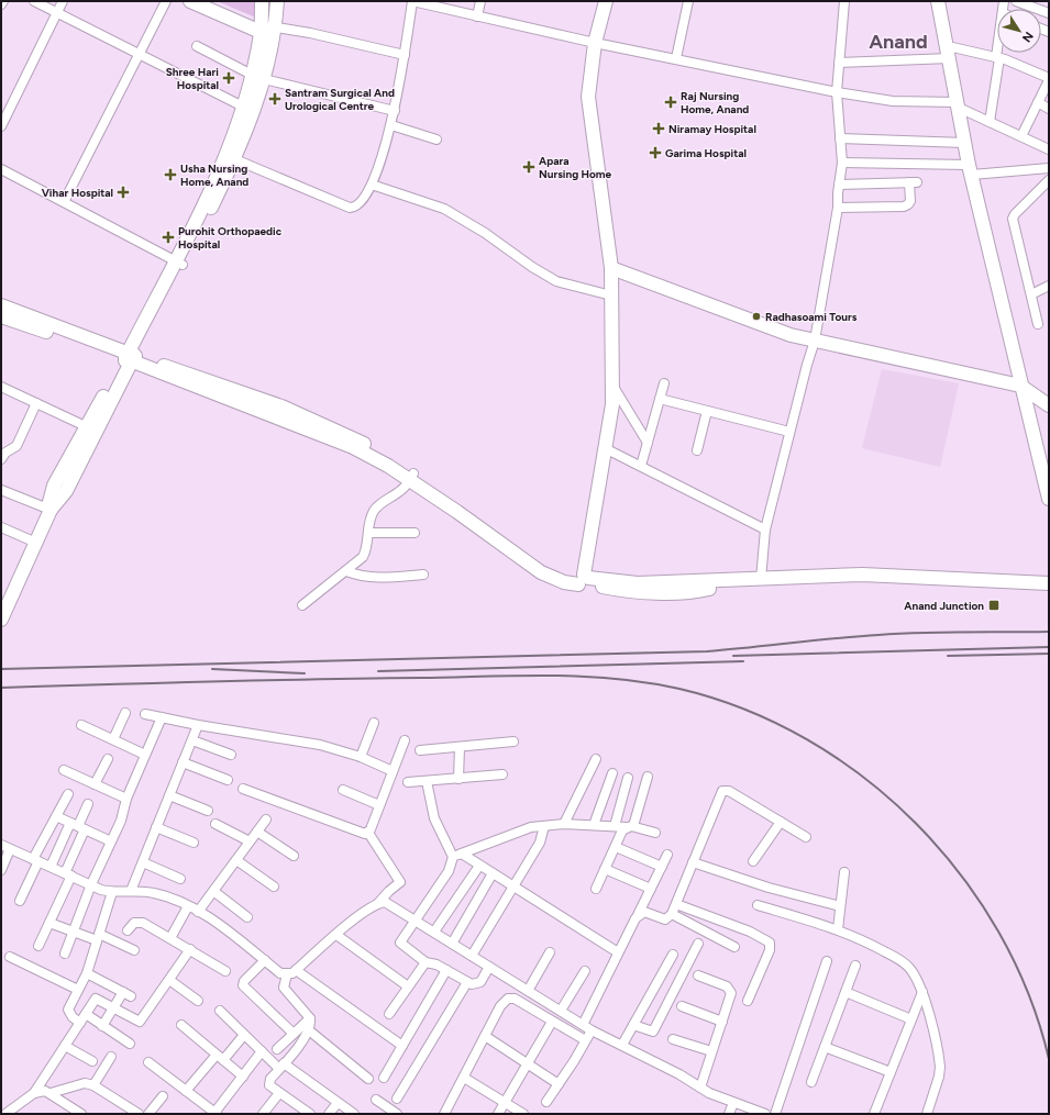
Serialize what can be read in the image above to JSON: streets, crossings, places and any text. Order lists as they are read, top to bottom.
{
  "districts": ["Anand"],
  "places": {
    "health": [
      "Shree Hari Hospital",
      "Santram Surgical And Urological Centre",
      "Raj Nursing Home, Anand",
      "Niramay Hospital",
      "Garima Hospital",
      "Apara Nursing Home",
      "Usha Nursing Home, Anand",
      "Vihar Hospital",
      "Purohit Orthopaedic Hospital"
    ],
    "other": ["Radhasoami Tours"],
    "transit": ["Anand Junction"]
  },
  "north": "bottom right"
}
